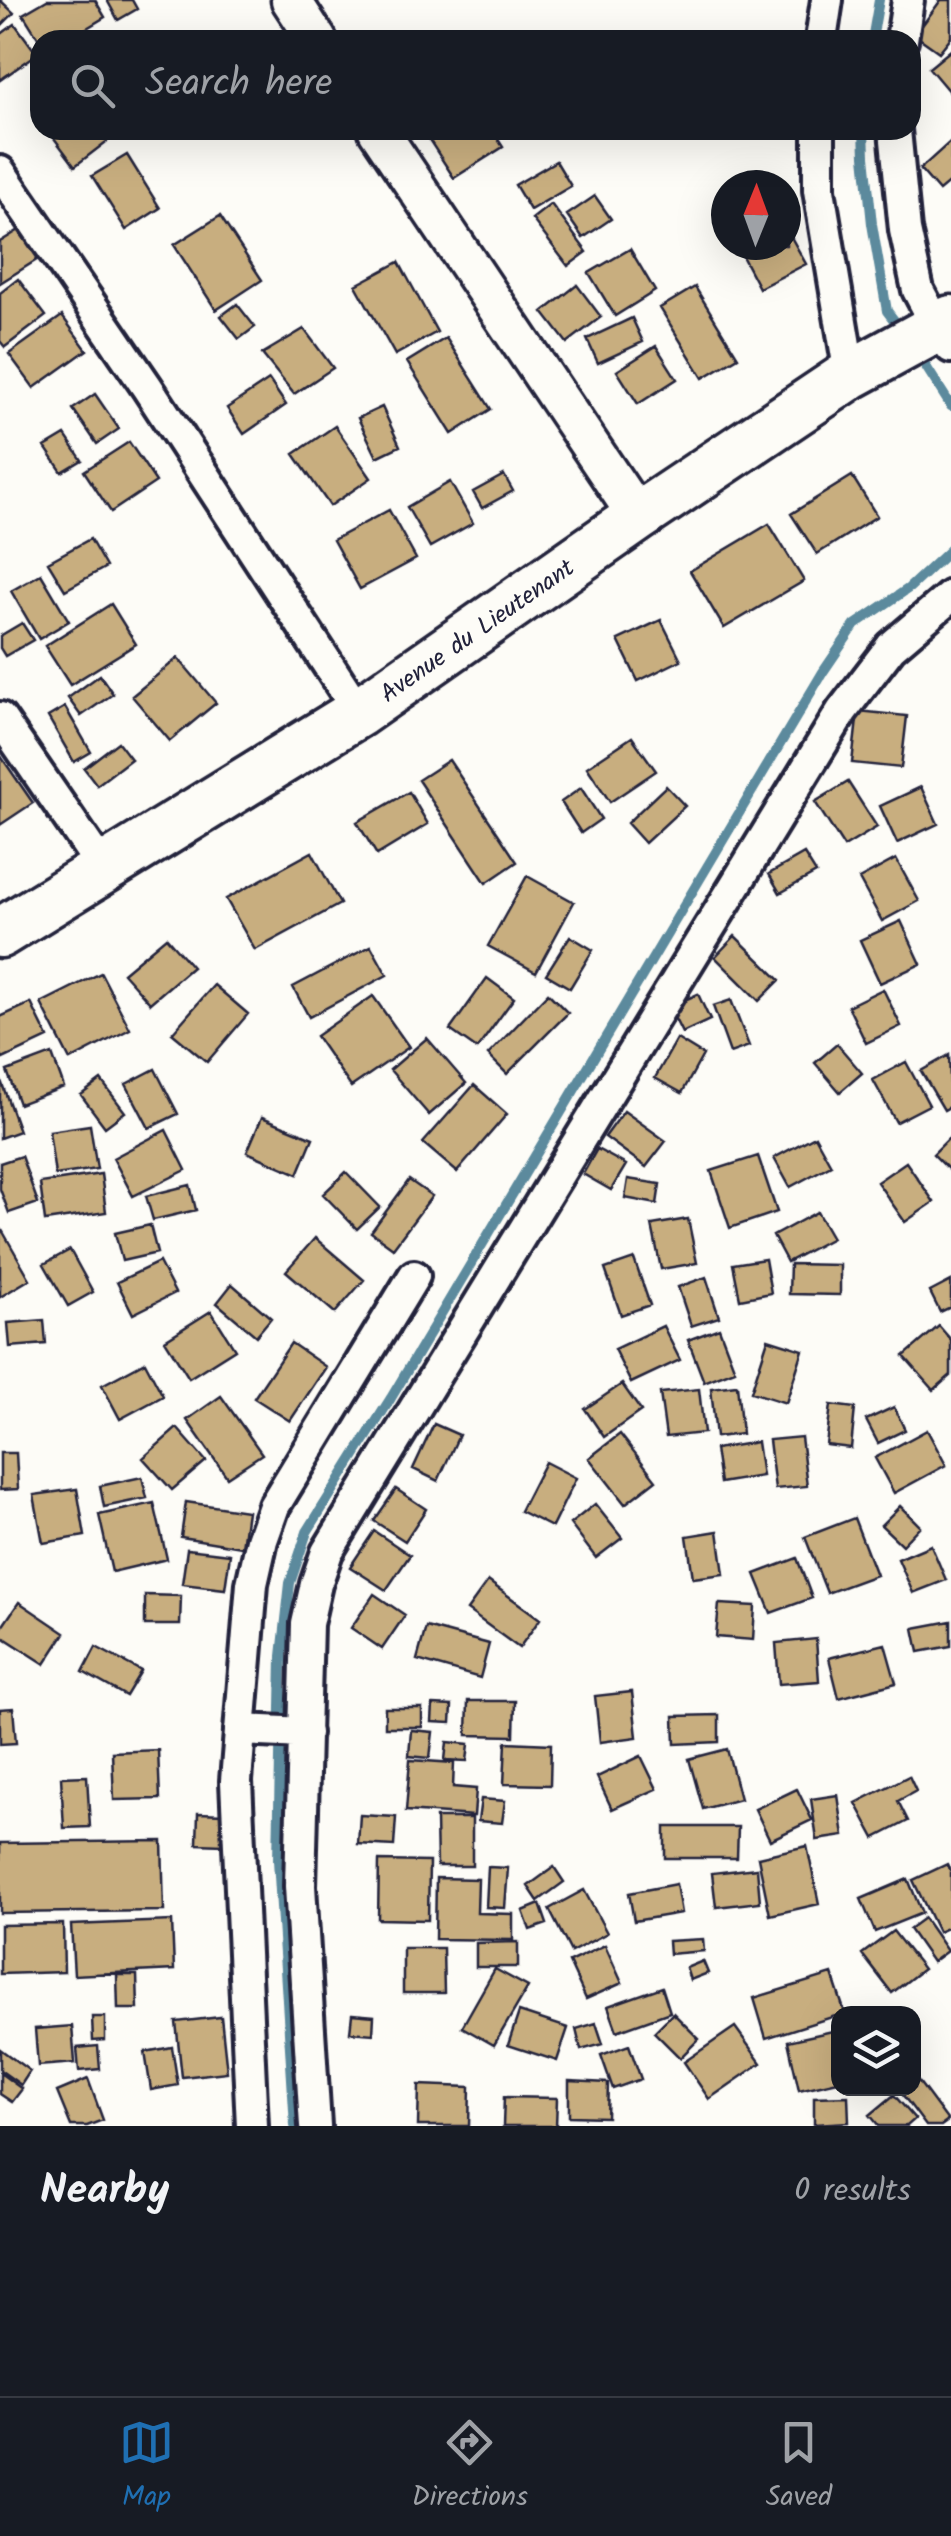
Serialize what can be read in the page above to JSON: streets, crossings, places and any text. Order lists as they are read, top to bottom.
{
  "streets": {
    "main road": ["Avenue du Lieutenant"]
  },
  "north": "top",
  "page": {
    "search": "Search here",
    "heading": ["Nearby", "0 results"],
    "nav": ["Map", "Directions", "Saved"]
  }
}
